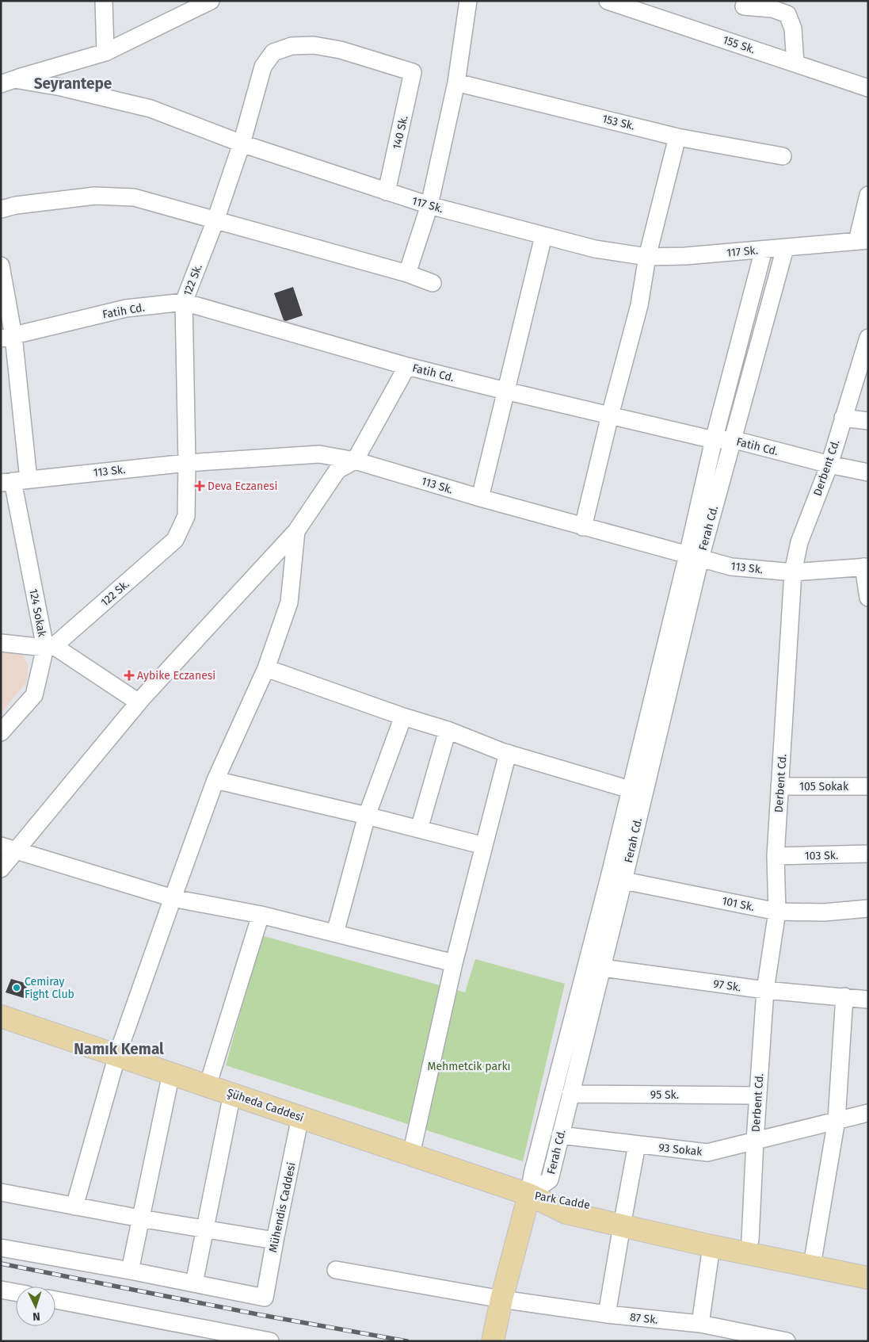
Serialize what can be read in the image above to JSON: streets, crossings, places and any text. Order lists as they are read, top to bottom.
{
  "streets": {
    "main road": ["Şüheda Caddesi", "Park Cadde"],
    "street": [
      "155 Sk.",
      "153 Sk.",
      "140 Sk.",
      "117 Sk.",
      "122 Sk.",
      "Fatih Cd.",
      "Derbent Cd.",
      "113 Sk.",
      "Ferah Cd.",
      "124 Sokak",
      "105 Sokak",
      "103 Sk.",
      "101 Sk.",
      "97 Sk.",
      "95 Sk.",
      "93 Sokak",
      "Mühendis Caddesi",
      "87 Sk."
    ]
  },
  "crossings": [
    ["140 Sk.", "117 Sk."],
    ["140 Sk.", "122 Sk."],
    ["117 Sk.", "122 Sk."],
    ["117 Sk.", "Ferah Cd."],
    ["122 Sk.", "Fatih Cd."],
    ["122 Sk.", "113 Sk."],
    ["122 Sk.", "124 Sokak"],
    ["Fatih Cd.", "Derbent Cd."],
    ["Fatih Cd.", "Ferah Cd."],
    ["Fatih Cd.", "124 Sokak"],
    ["Derbent Cd.", "113 Sk."],
    ["Derbent Cd.", "105 Sokak"],
    ["Derbent Cd.", "103 Sk."],
    ["Derbent Cd.", "101 Sk."],
    ["Derbent Cd.", "97 Sk."],
    ["Derbent Cd.", "95 Sk."],
    ["Derbent Cd.", "93 Sokak"],
    ["Derbent Cd.", "Park Cadde"],
    ["113 Sk.", "Ferah Cd."],
    ["113 Sk.", "124 Sokak"],
    ["Ferah Cd.", "101 Sk."],
    ["Ferah Cd.", "97 Sk."],
    ["Ferah Cd.", "95 Sk."],
    ["Ferah Cd.", "Şüheda Caddesi"],
    ["Ferah Cd.", "93 Sokak"],
    ["Ferah Cd.", "Park Cadde"],
    ["Şüheda Caddesi", "Park Cadde"],
    ["Şüheda Caddesi", "Mühendis Caddesi"]
  ],
  "districts": ["Seyrantepe", "Namık Kemal"],
  "parks": ["Mehmetcik parkı"],
  "places": {
    "health": ["Deva Eczanesi", "Aybike Eczanesi"],
    "other": ["Cemiray Fight Club"]
  },
  "north": "bottom"
}
